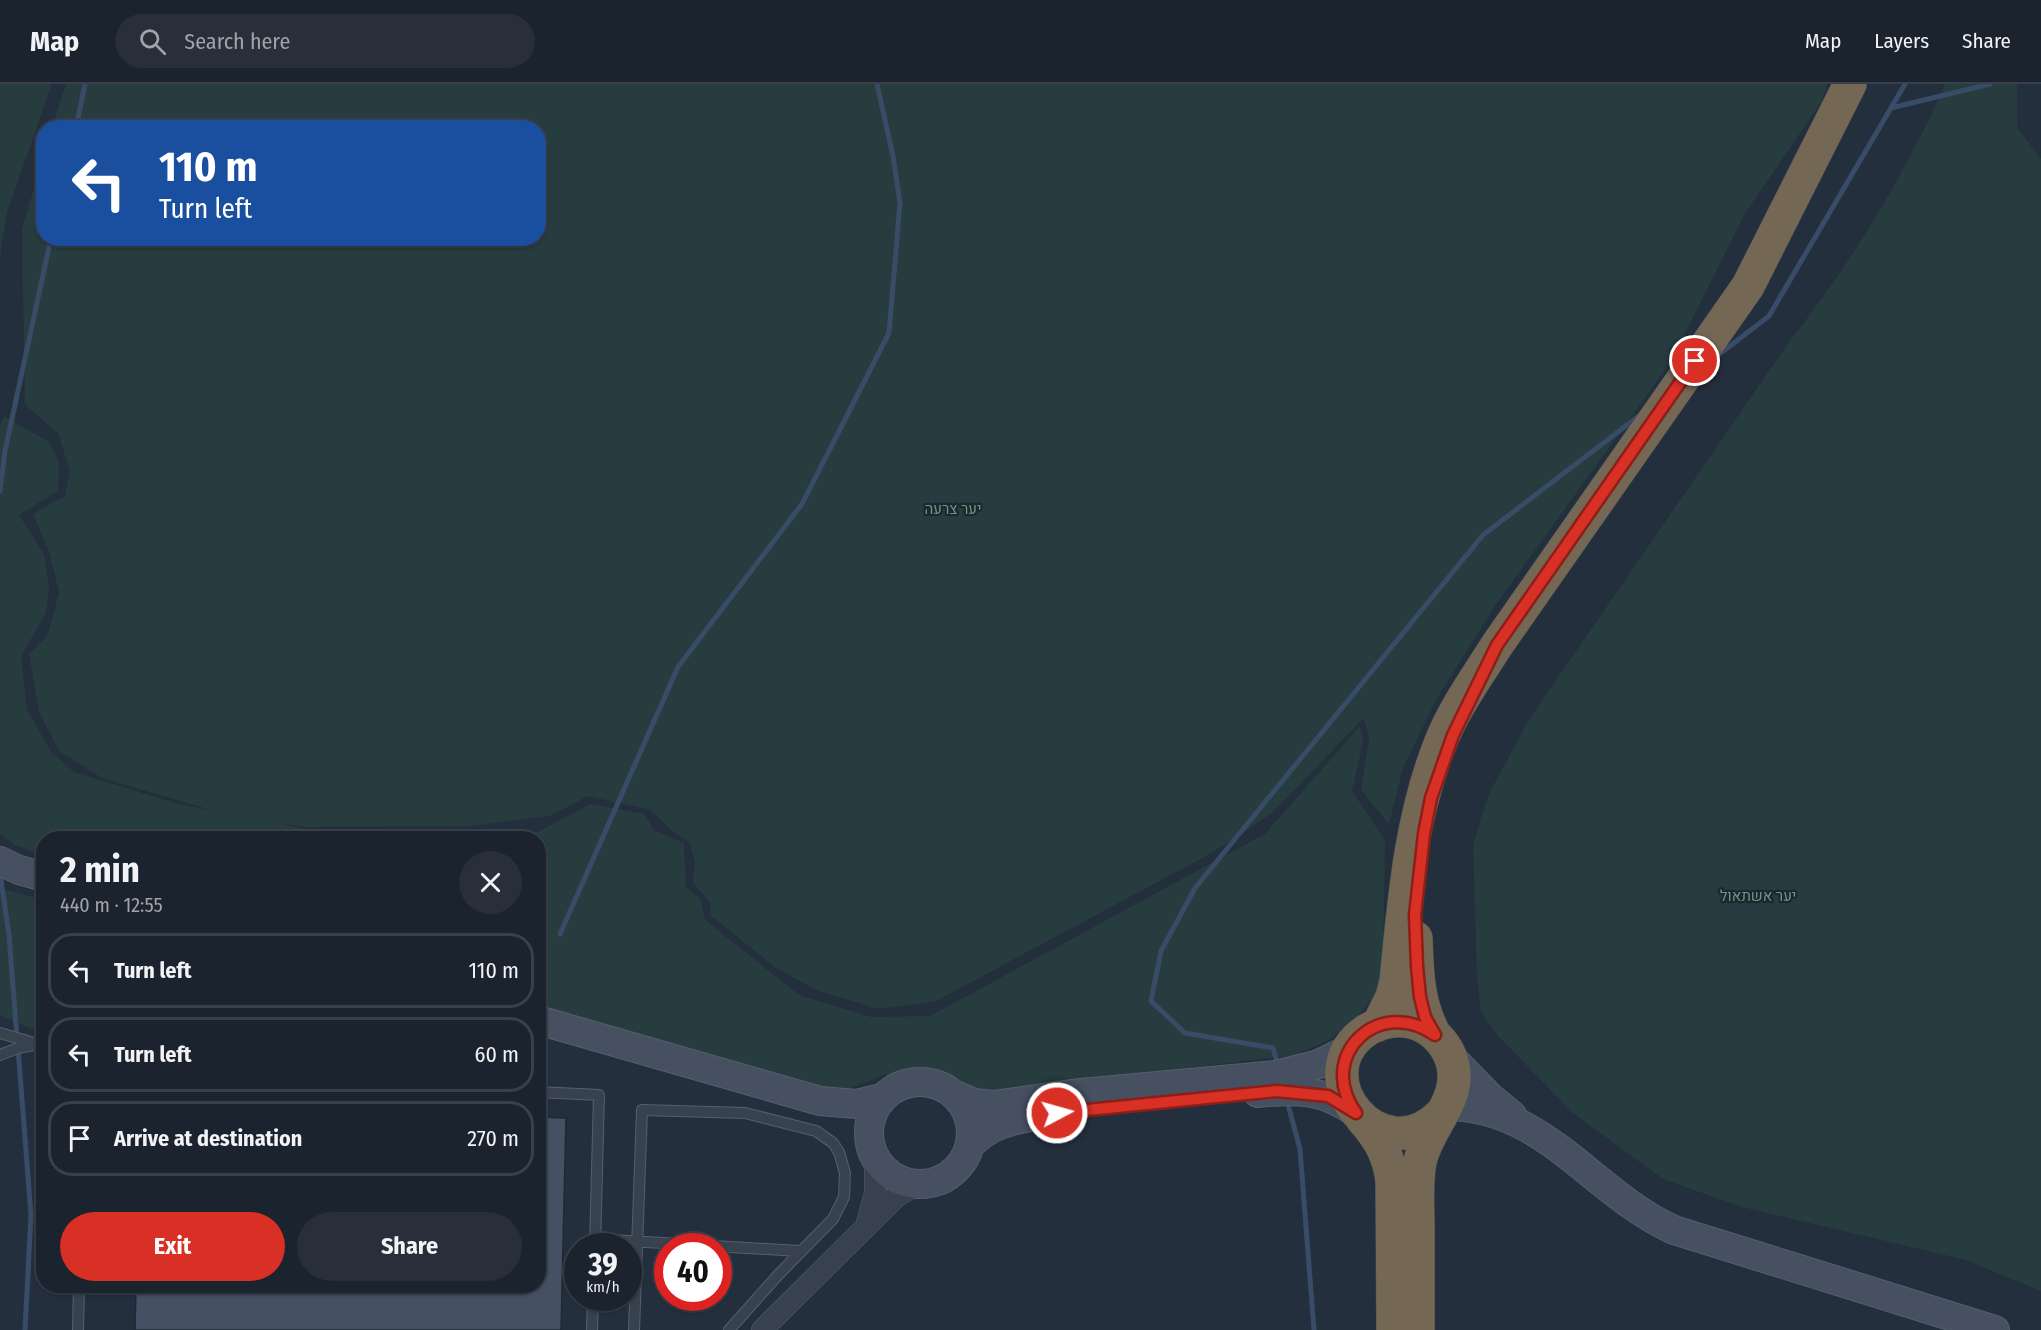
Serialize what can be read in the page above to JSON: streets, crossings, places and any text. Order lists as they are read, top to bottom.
{
  "parks": ["יער צרעה", "יער אשתאול"],
  "page": {
    "header": "Map",
    "search": "Search here",
    "nav": ["Map", "Layers", "Share"],
    "turn": ["110 m", "Turn left"],
    "heading": ["2 min", "440 m · 12:55"],
    "list": [
      {
        "name": "Turn left",
        "value": "110 m"
      },
      {
        "name": "Turn left",
        "value": "60 m"
      },
      {
        "name": "Arrive at destination",
        "value": "270 m"
      }
    ],
    "buttons": ["Exit", "Share"],
    "speed": "39 km/h",
    "limit": "40"
  }
}
